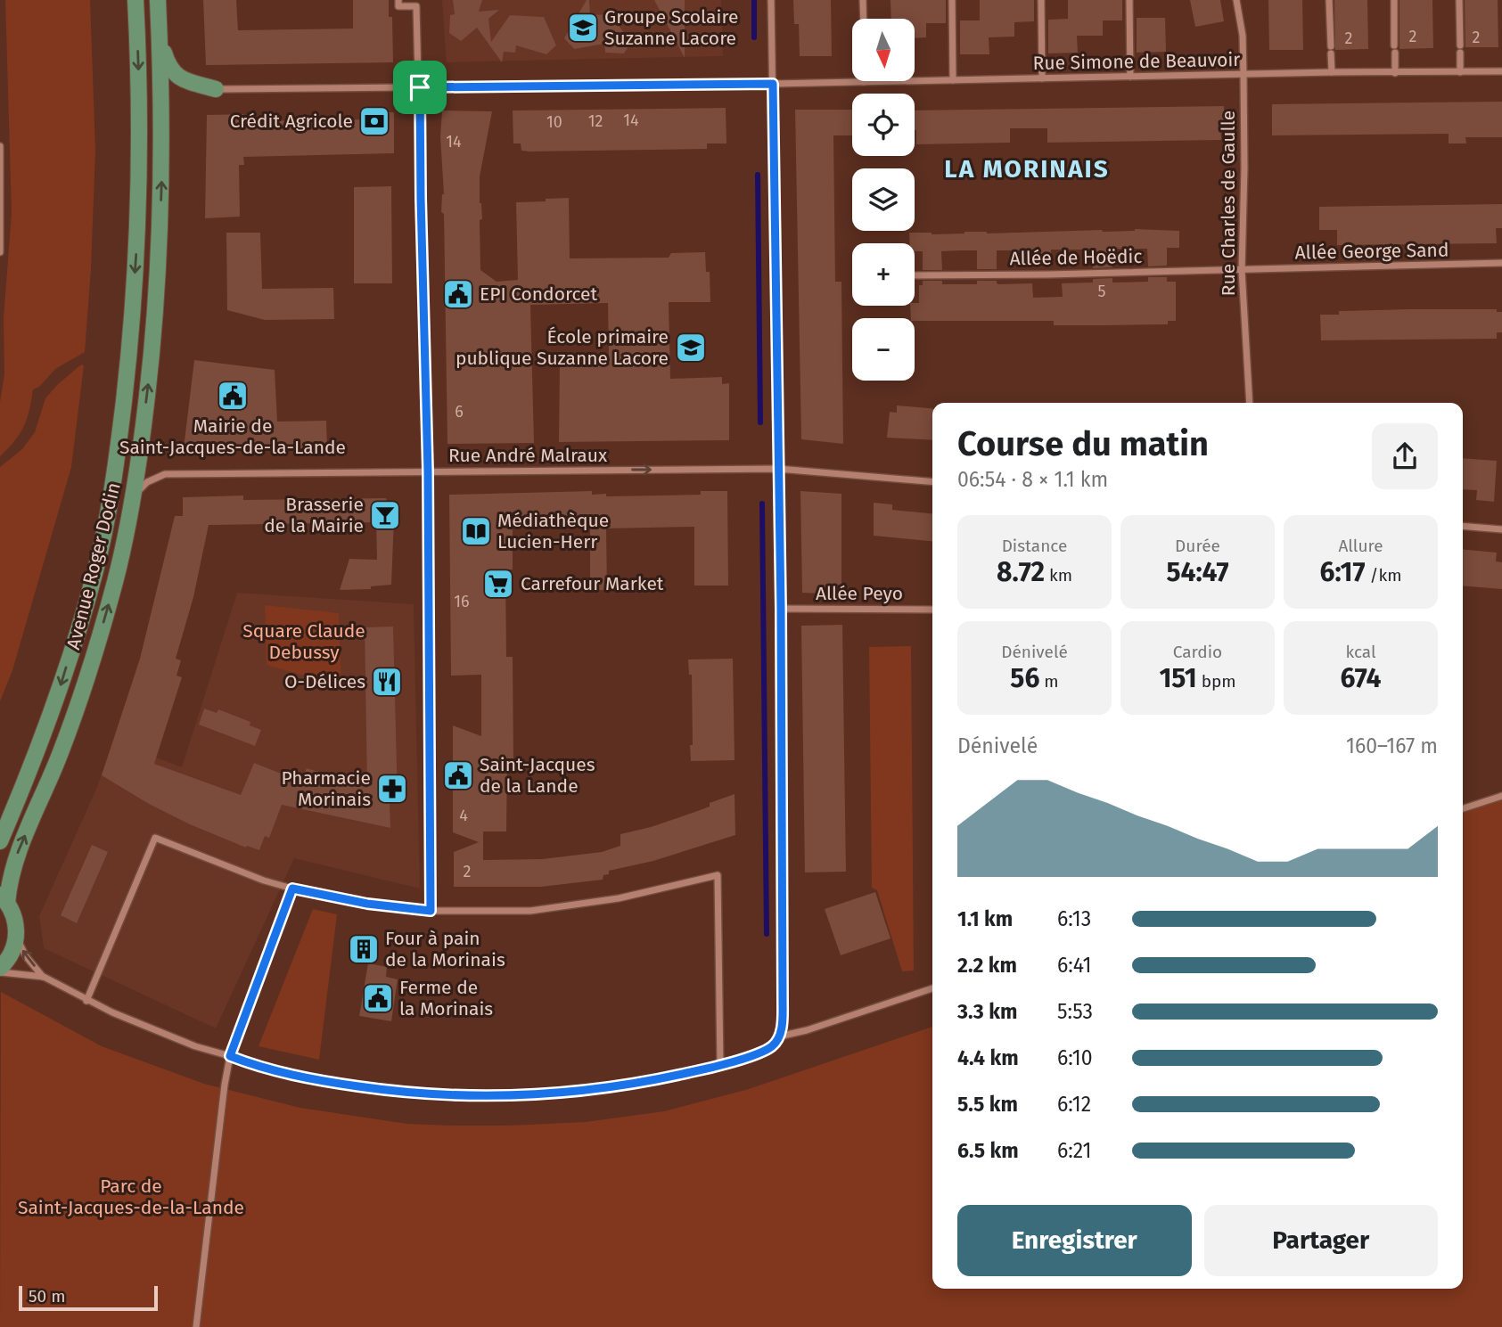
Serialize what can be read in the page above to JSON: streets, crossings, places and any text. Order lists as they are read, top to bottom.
{
  "streets": {
    "main road": ["Avenue Roger Dodin"],
    "street": [
      "Rue Simone de Beauvoir",
      "Rue Charles de Gaulle",
      "Allée George Sand",
      "Allée de Hoëdic",
      "Rue André Malraux",
      "Allée Peyo"
    ]
  },
  "crossings": [
    ["Rue Simone de Beauvoir", "Rue Charles de Gaulle"],
    ["Rue Charles de Gaulle", "Allée George Sand"],
    ["Rue Charles de Gaulle", "Allée de Hoëdic"],
    ["Allée George Sand", "Allée de Hoëdic"],
    ["Rue André Malraux", "Avenue Roger Dodin"]
  ],
  "one_way": ["Rue André Malraux"],
  "districts": ["LA MORINAIS"],
  "parks": ["Square Claude Debussy", "Parc de Saint-Jacques-de-la-Lande"],
  "places": {
    "school or university": ["Groupe Scolaire Suzanne Lacore", "École primaire publique Suzanne Lacore"],
    "bank": ["Crédit Agricole"],
    "public building": [
      "EPI Condorcet",
      "Mairie de Saint-Jacques-de-la-Lande",
      "Saint-Jacques de la Lande",
      "Ferme de la Morinais"
    ],
    "bar": ["Brasserie de la Mairie"],
    "library": ["Médiathèque Lucien-Herr"],
    "supermarket": ["Carrefour Market"],
    "restaurant": ["O-Délices"],
    "pharmacy": ["Pharmacie Morinais"],
    "building": ["Four à pain de la Morinais"]
  },
  "house_numbers": [
    "2",
    "2",
    "2",
    "14",
    "12",
    "10",
    "14",
    "5",
    "6",
    "16",
    "4",
    "2"
  ],
  "scale_bar": "50 m",
  "north": "bottom",
  "page": {
    "map_buttons": ["+", "−"],
    "heading": ["Course du matin", "06:54 · 8 × 1.1 km"],
    "stats": [
      ["Distance", "8.72 km"],
      ["Durée", "54:47"],
      ["Allure", "6:17 /km"],
      ["Dénivelé", "56 m"],
      ["Cardio", "151 bpm"],
      ["kcal", "674"]
    ],
    "chart": ["Dénivelé", "160–167 m"],
    "list": [
      {
        "name": "1.1 km",
        "note": "6:13"
      },
      {
        "name": "2.2 km",
        "note": "6:41"
      },
      {
        "name": "3.3 km",
        "note": "5:53"
      },
      {
        "name": "4.4 km",
        "note": "6:10"
      },
      {
        "name": "5.5 km",
        "note": "6:12"
      },
      {
        "name": "6.5 km",
        "note": "6:21"
      }
    ],
    "buttons": ["Enregistrer", "Partager"],
    "scale": "50 m"
  }
}
